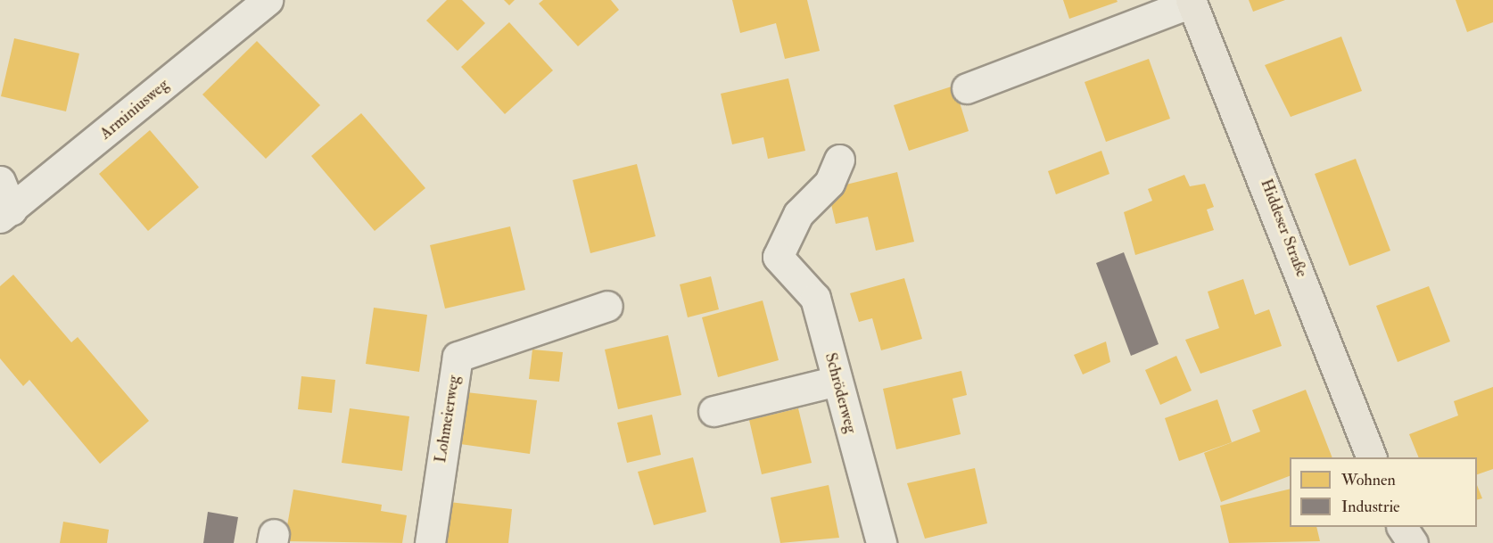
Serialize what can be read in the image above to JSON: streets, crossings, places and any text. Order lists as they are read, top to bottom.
{
  "streets": {
    "main road": ["Hiddeser Straße"],
    "street": ["Arminiusweg", "Schröderweg", "Lohmeierweg"]
  },
  "legend": ["Wohnen", "Industrie"]
}
